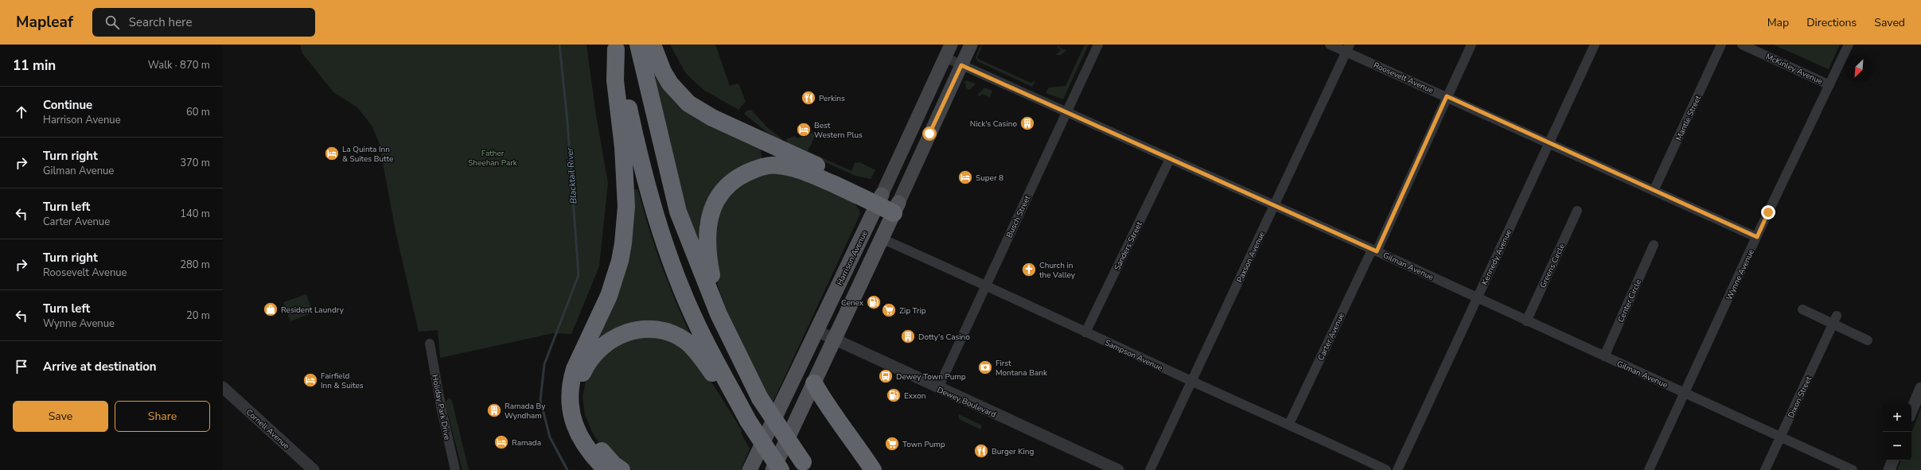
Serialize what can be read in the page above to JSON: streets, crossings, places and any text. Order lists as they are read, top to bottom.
{
  "streets": {
    "main road": ["Harrison Avenue"],
    "street": [
      "McKinley Avenue",
      "Roosevelt Avenue",
      "Mantle Street",
      "Busch Street",
      "Sanders Street",
      "Paxson Avenue",
      "Kennedy Avenue",
      "Gilman Avenue",
      "Greens Circle",
      "Wynne Avenue",
      "Center Circle",
      "Carter Avenue",
      "Sampson Avenue",
      "Dixon Street",
      "Dewey Boulevard",
      "Holiday Park Drive",
      "Cornell Avenue"
    ]
  },
  "crossings": [
    ["McKinley Avenue", "Wynne Avenue"],
    ["Roosevelt Avenue", "Mantle Street"],
    ["Roosevelt Avenue", "Paxson Avenue"],
    ["Roosevelt Avenue", "Kennedy Avenue"],
    ["Roosevelt Avenue", "Wynne Avenue"],
    ["Roosevelt Avenue", "Carter Avenue"],
    ["Busch Street", "Gilman Avenue"],
    ["Busch Street", "Sampson Avenue"],
    ["Busch Street", "Dewey Boulevard"],
    ["Sanders Street", "Gilman Avenue"],
    ["Sanders Street", "Sampson Avenue"],
    ["Paxson Avenue", "Gilman Avenue"],
    ["Paxson Avenue", "Sampson Avenue"],
    ["Kennedy Avenue", "Gilman Avenue"],
    ["Harrison Avenue", "Gilman Avenue"],
    ["Harrison Avenue", "Dewey Boulevard"],
    ["Gilman Avenue", "Greens Circle"],
    ["Gilman Avenue", "Wynne Avenue"],
    ["Gilman Avenue", "Center Circle"],
    ["Gilman Avenue", "Carter Avenue"],
    ["Gilman Avenue", "Dixon Street"],
    ["Carter Avenue", "Sampson Avenue"]
  ],
  "water": ["Blacktail River"],
  "parks": ["Father Sheehan Park"],
  "places": {
    "restaurant": ["Perkins", "Burger King"],
    "building": ["Nick's Casino", "Dotty's Casino", "Ramada By Wyndham"],
    "hotel": [
      "Best Western Plus",
      "La Quinta Inn & Suites Butte",
      "Super 8",
      "Fairfield Inn & Suites",
      "Ramada"
    ],
    "church": ["Church in the Valley"],
    "fuel station": ["Cenex", "Exxon"],
    "shop": ["Resident Laundry"],
    "supermarket": ["Zip Trip", "Town Pump"],
    "bank": ["First Montana Bank"],
    "bus stop": ["Dewey Town Pump"]
  },
  "north": "bottom left",
  "page": {
    "header": "Mapleaf",
    "search": "Search here",
    "nav": ["Map", "Directions", "Saved"],
    "heading": ["11 min", "Walk · 870 m"],
    "list": [
      ["Continue", "Harrison Avenue", "60 m"],
      ["Turn right", "Gilman Avenue", "370 m"],
      ["Turn left", "Carter Avenue", "140 m"],
      ["Turn right", "Roosevelt Avenue", "280 m"],
      ["Turn left", "Wynne Avenue", "20 m"],
      "Arrive at destination"
    ],
    "buttons": ["Save", "Share"],
    "map_buttons": ["+", "−"]
  }
}
